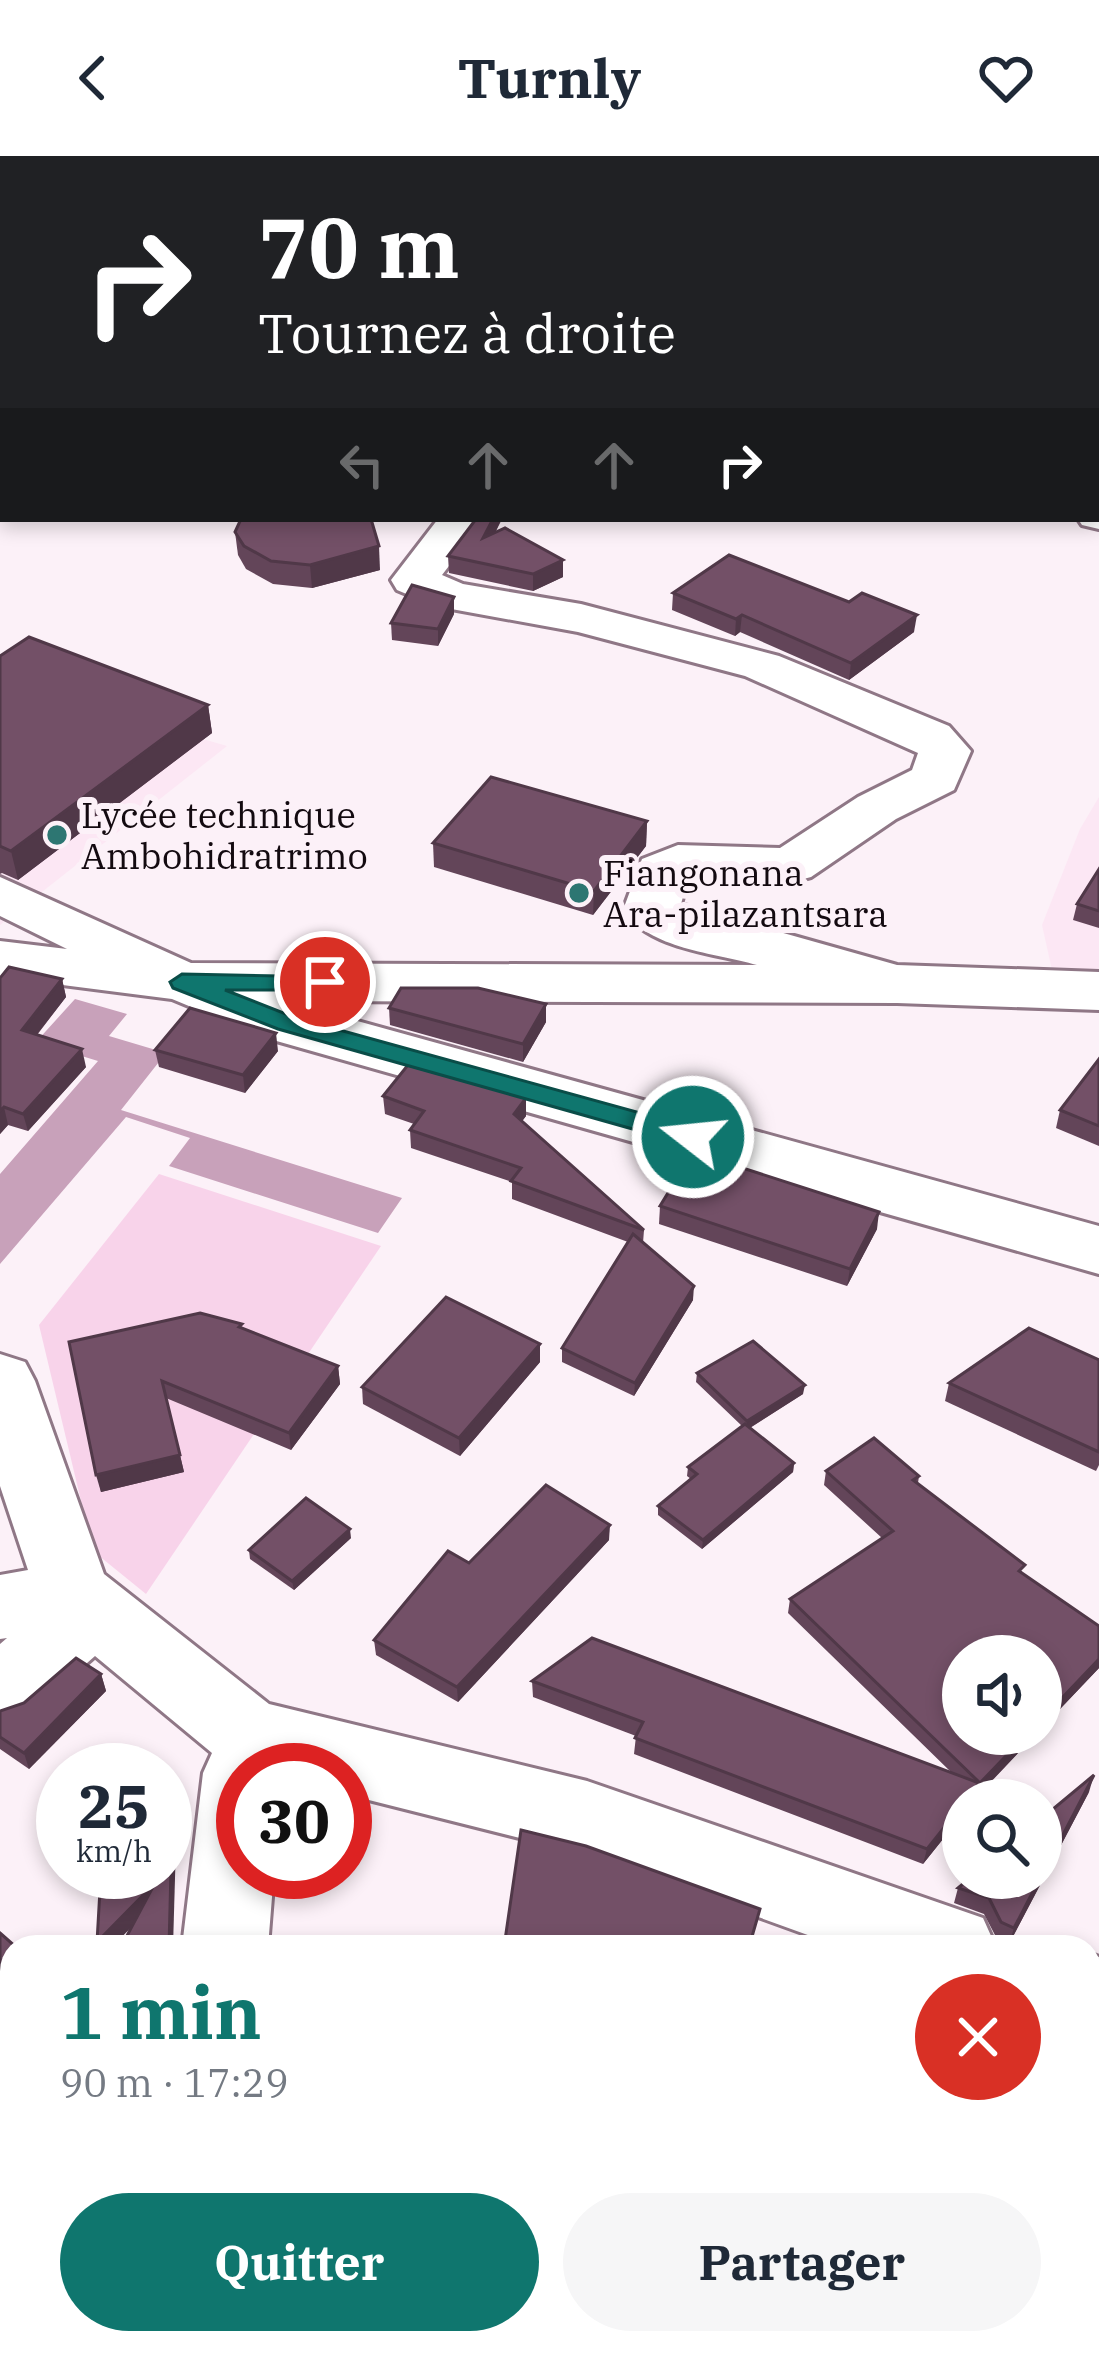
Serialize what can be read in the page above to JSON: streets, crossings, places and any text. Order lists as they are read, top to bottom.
{
  "places": ["Lycée technique Ambohidratrimo", "Fiangonana Ara-pilazantsara"],
  "page": {
    "header": "Turnly",
    "turn": ["70 m", "Tournez à droite"],
    "speed": "25 km/h",
    "limit": "30",
    "heading": ["1 min", "90 m · 17:29"],
    "buttons": ["Quitter", "Partager"]
  }
}
